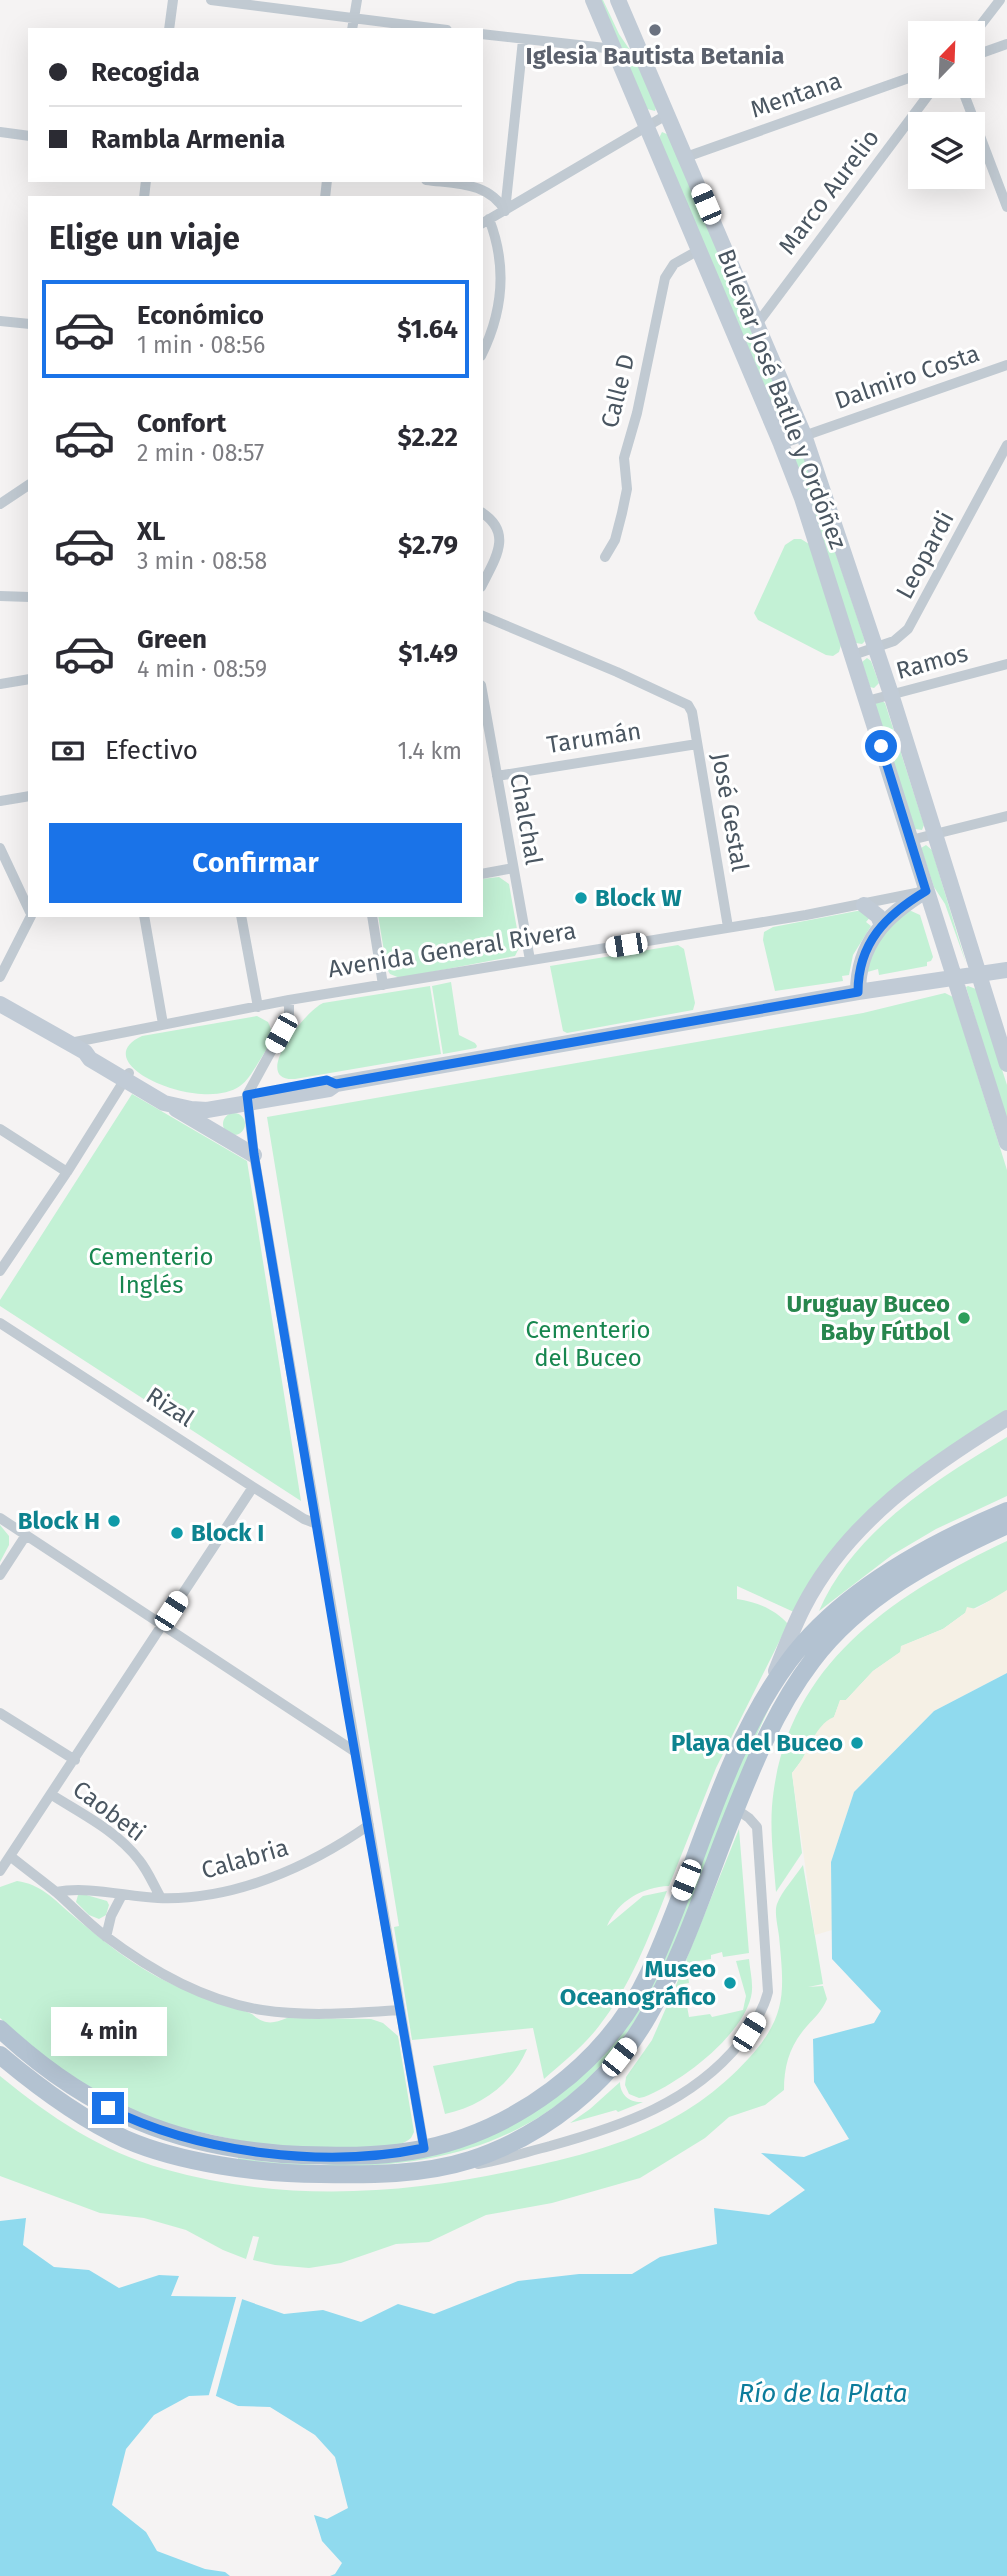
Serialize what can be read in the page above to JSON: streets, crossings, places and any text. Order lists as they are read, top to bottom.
{
  "streets": {
    "main road": ["Bulevar José Batlle y Ordóñez"],
    "street": [
      "Mentana",
      "Marco Aurelio",
      "Dalmiro Costa",
      "Calle D",
      "Leopardi",
      "Ramos",
      "Tarumán",
      "José Gestal",
      "Chalchal",
      "Avenida General Rivera",
      "Rizal",
      "Caobeti",
      "Calabria"
    ]
  },
  "crossings": [
    ["Mentana", "Bulevar José Batlle y Ordóñez"],
    ["Marco Aurelio", "Bulevar José Batlle y Ordóñez"],
    ["Dalmiro Costa", "Bulevar José Batlle y Ordóñez"],
    ["Calle D", "Bulevar José Batlle y Ordóñez"],
    ["Bulevar José Batlle y Ordóñez", "Leopardi"],
    ["Bulevar José Batlle y Ordóñez", "Ramos"],
    ["Bulevar José Batlle y Ordóñez", "Avenida General Rivera"],
    ["Tarumán", "José Gestal"],
    ["Tarumán", "Chalchal"],
    ["José Gestal", "Avenida General Rivera"],
    ["Chalchal", "Avenida General Rivera"],
    ["Caobeti", "Calabria"]
  ],
  "water": ["Río de la Plata"],
  "parks": ["Cementerio Inglés", "Cementerio del Buceo"],
  "places": [
    "Iglesia Bautista Betania",
    "Block W",
    "Uruguay Buceo Baby Fútbol",
    "Block H",
    "Block I",
    "Playa del Buceo",
    "Museo Oceanográfico"
  ],
  "north": "top right",
  "page": {
    "banner": ["Recogida", "Rambla Armenia"],
    "heading": "Elige un viaje",
    "list": [
      {
        "name": "Económico",
        "note": "1 min · 08:56",
        "value": "$1.64"
      },
      {
        "name": "Confort",
        "note": "2 min · 08:57",
        "value": "$2.22"
      },
      {
        "name": "XL",
        "note": "3 min · 08:58",
        "value": "$2.79"
      },
      {
        "name": "Green",
        "note": "4 min · 08:59",
        "value": "$1.49"
      }
    ],
    "pay": ["Efectivo", "1.4 km"],
    "buttons": "Confirmar",
    "bubble": "4 min"
  }
}
